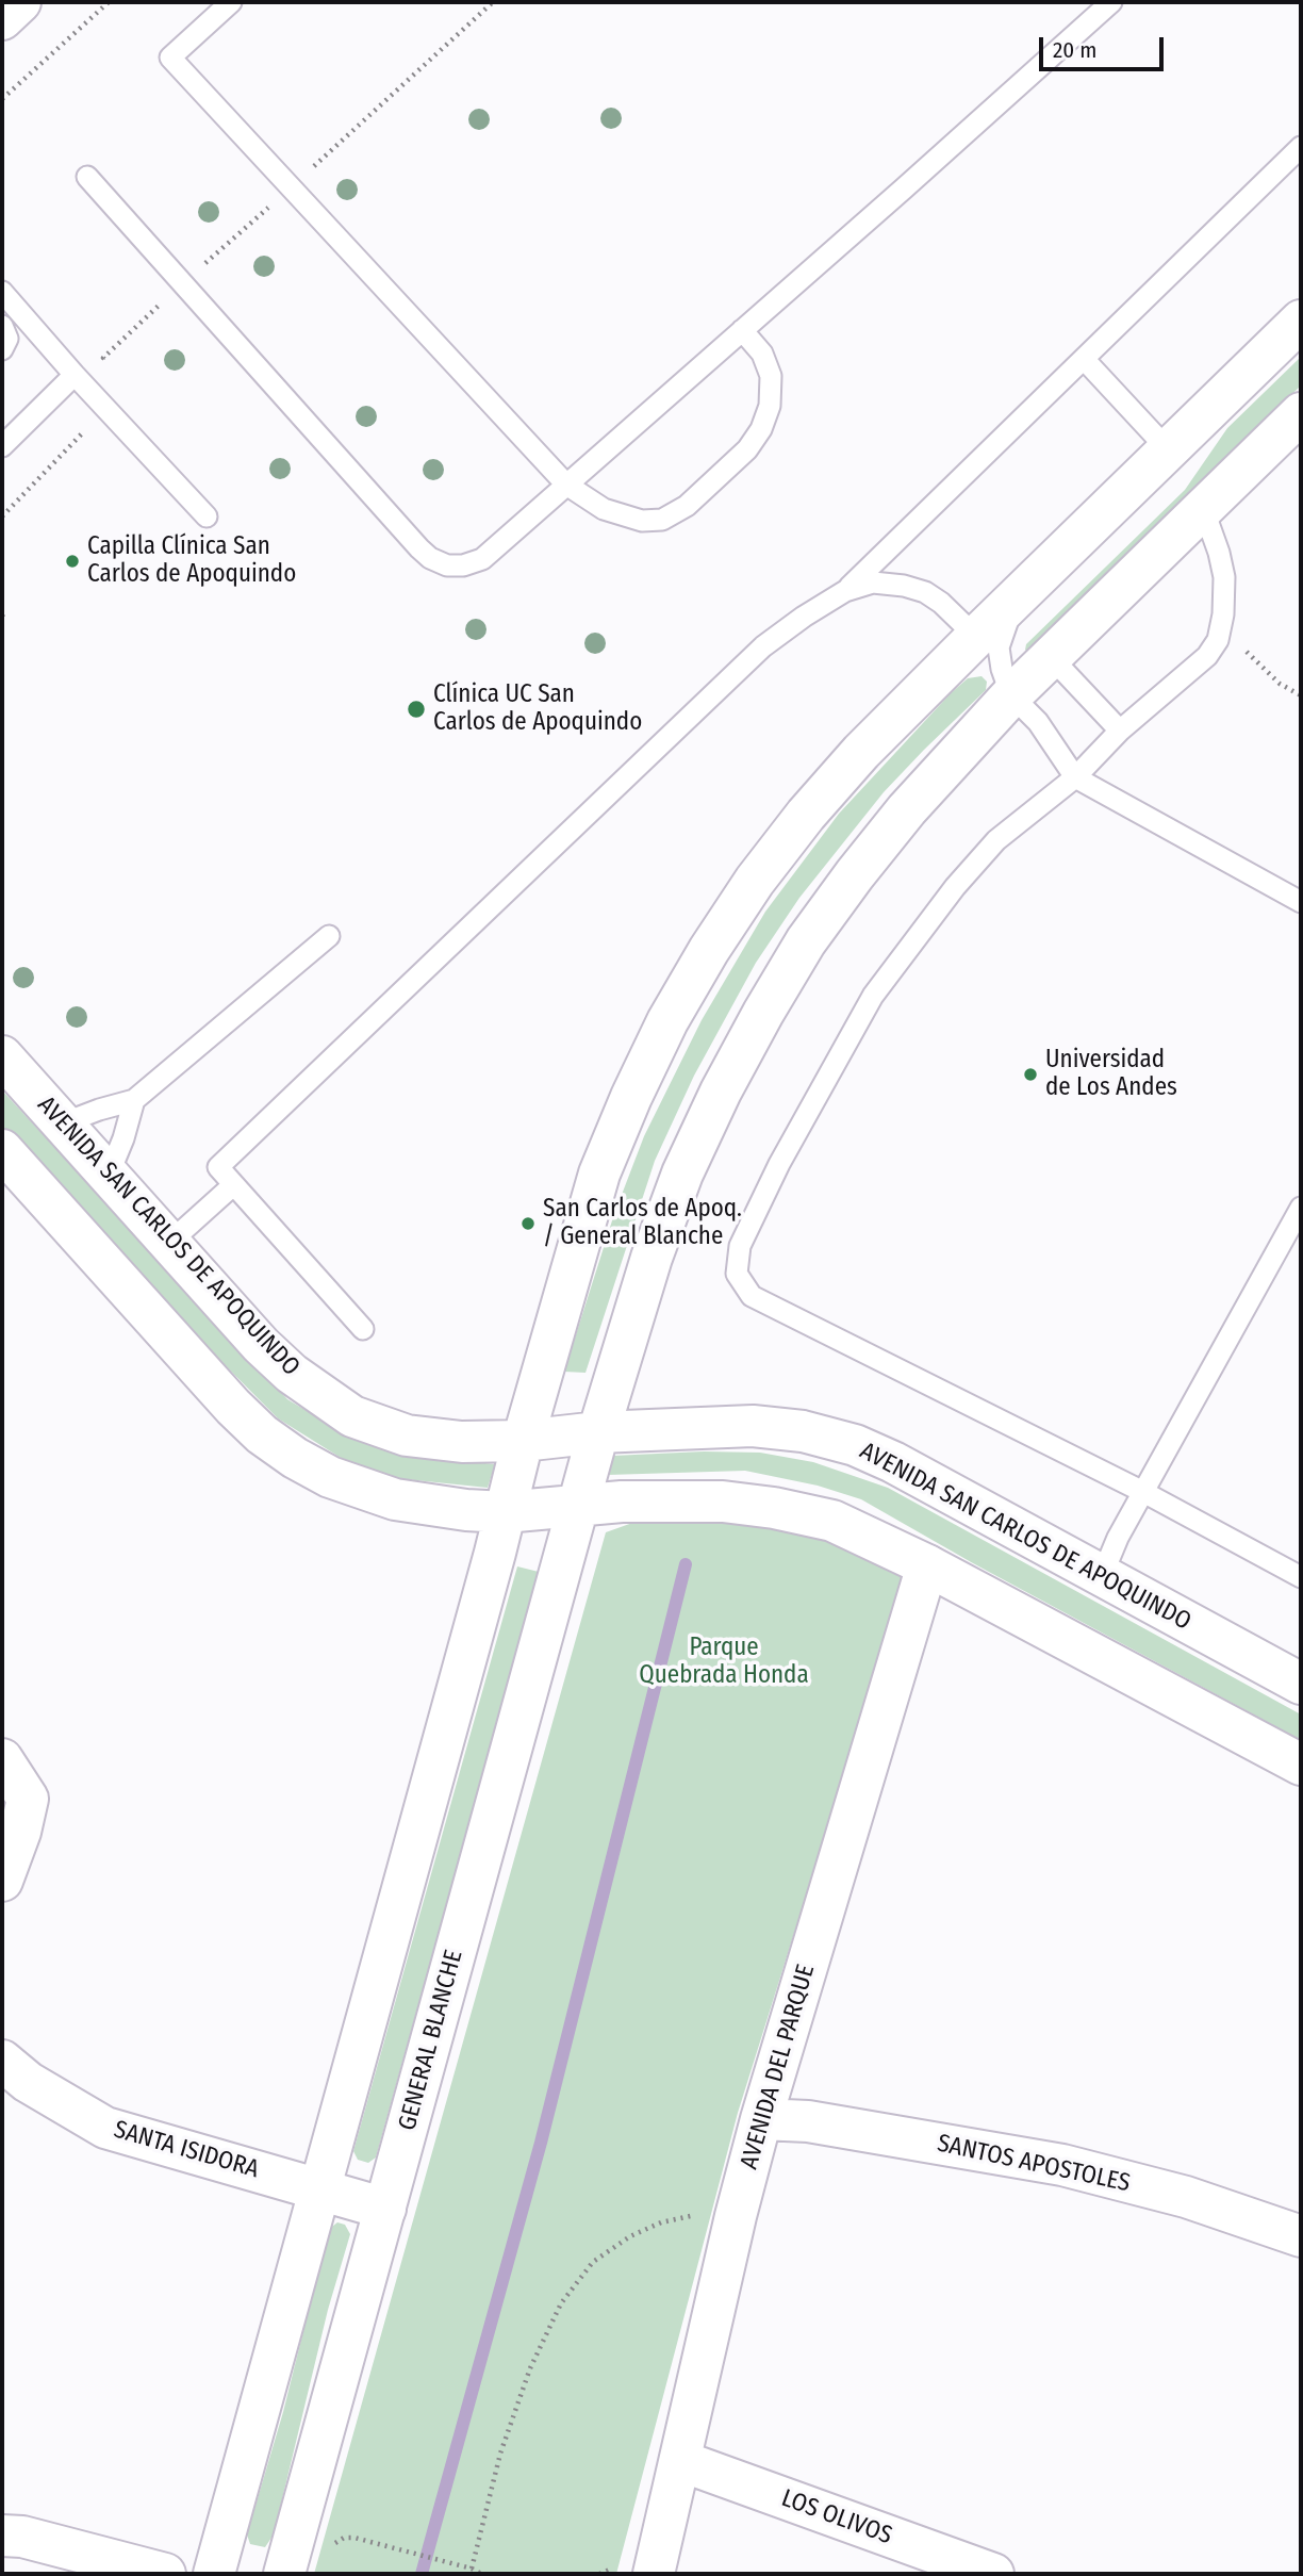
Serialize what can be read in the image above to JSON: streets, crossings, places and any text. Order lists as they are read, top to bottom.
{
  "streets": {
    "street": [
      "AVENIDA SAN CARLOS DE APOQUINDO",
      "GENERAL BLANCHE",
      "AVENIDA DEL PARQUE",
      "SANTA ISIDORA",
      "SANTOS APOSTOLES",
      "LOS OLIVOS"
    ]
  },
  "crossings": [
    ["AVENIDA SAN CARLOS DE APOQUINDO", "GENERAL BLANCHE"],
    ["GENERAL BLANCHE", "SANTA ISIDORA"],
    ["AVENIDA DEL PARQUE", "SANTOS APOSTOLES"],
    ["AVENIDA DEL PARQUE", "LOS OLIVOS"]
  ],
  "parks": ["Parque Quebrada Honda"],
  "places": [
    "Capilla Clínica San Carlos de Apoquindo",
    "Clínica UC San Carlos de Apoquindo",
    "Universidad de Los Andes",
    "San Carlos de Apoq. / General Blanche"
  ],
  "scale_bar": "20 m"
}
